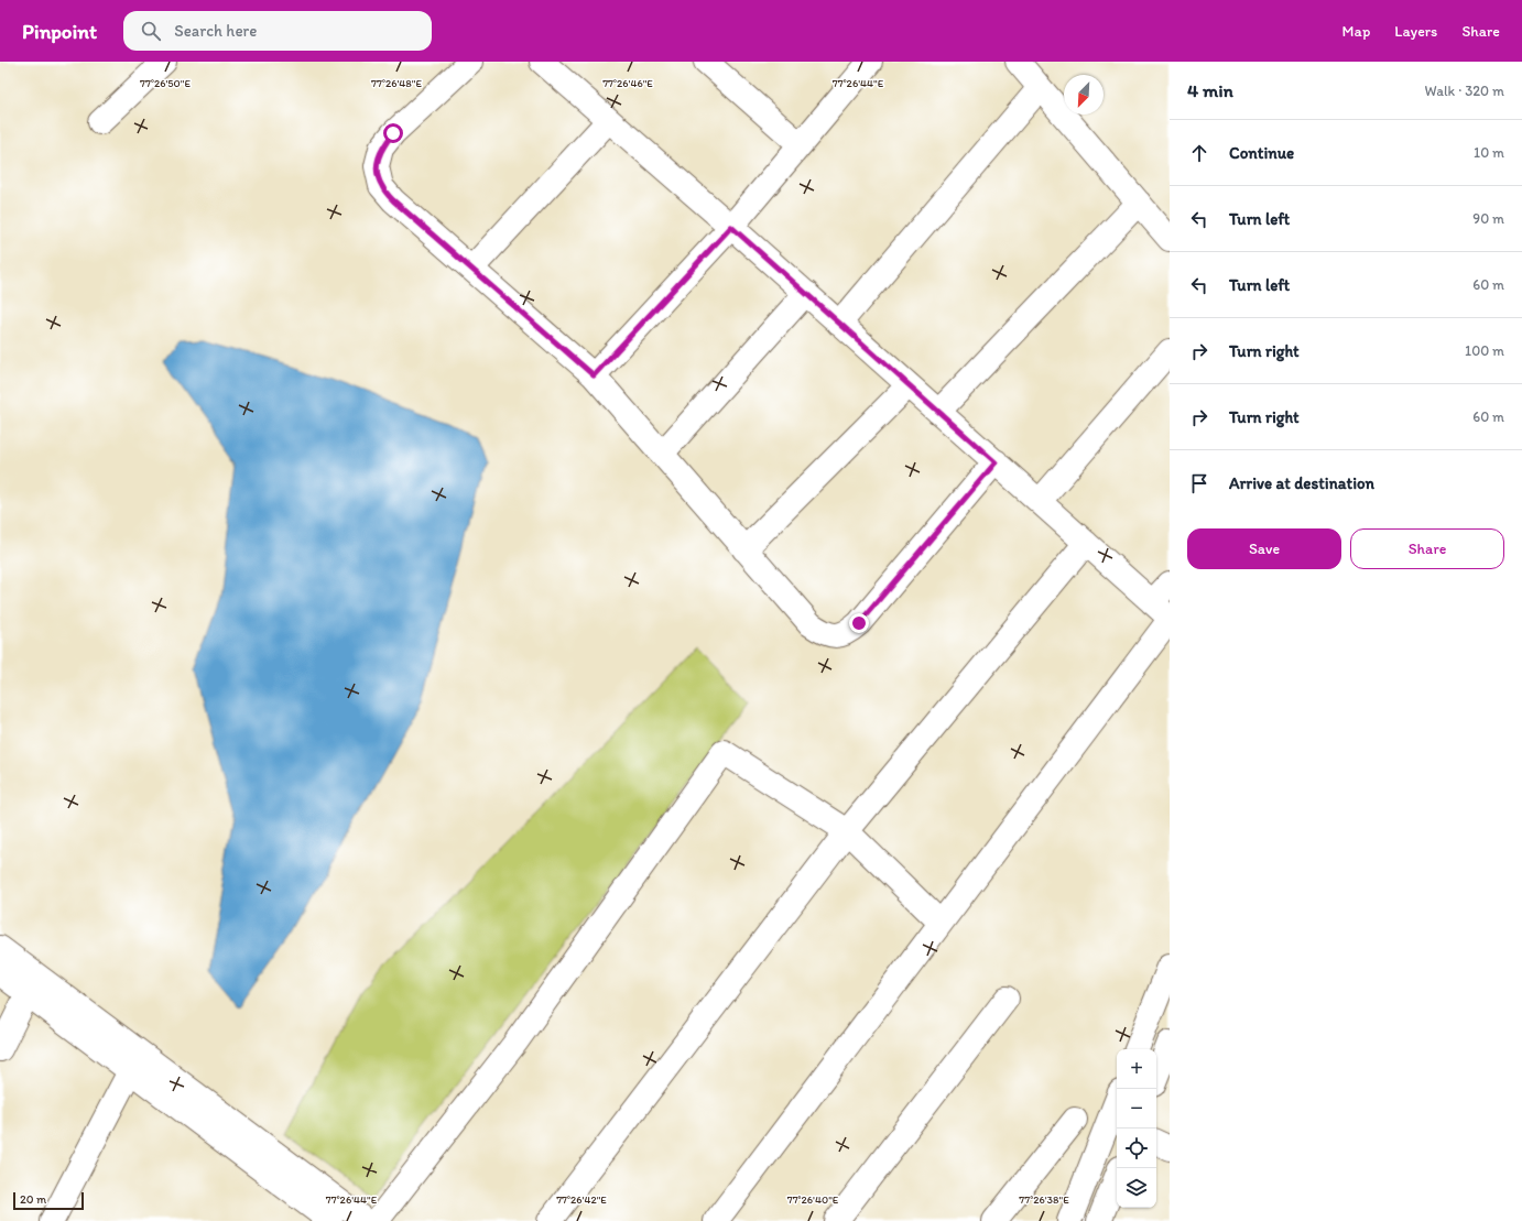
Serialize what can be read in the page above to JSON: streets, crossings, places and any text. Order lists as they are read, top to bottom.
{
  "scale_bar": "20 m",
  "north": "bottom left",
  "page": {
    "header": "Pinpoint",
    "search": "Search here",
    "nav": ["Map", "Layers", "Share"],
    "heading": ["4 min", "Walk · 320 m"],
    "list": [
      ["Continue", "10 m"],
      ["Turn left", "90 m"],
      ["Turn left", "60 m"],
      ["Turn right", "100 m"],
      ["Turn right", "60 m"],
      "Arrive at destination"
    ],
    "buttons": ["Save", "Share"],
    "map_buttons": ["+", "−"],
    "scale": "20 m"
  },
  "coordinates": [
    "77°26'48\"E",
    "77°26'46\"E",
    "77°26'44\"E",
    "77°26'50\"E",
    "77°26'42\"E",
    "77°26'40\"E",
    "77°26'38\"E"
  ]
}
